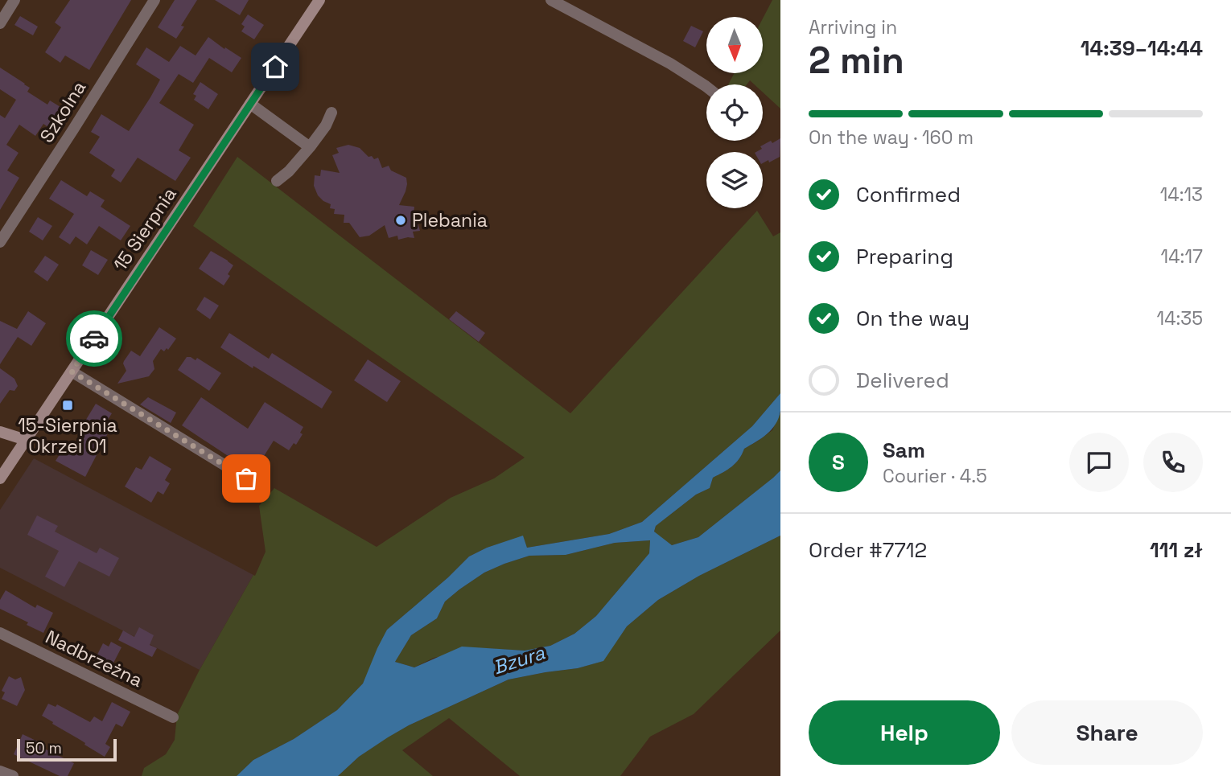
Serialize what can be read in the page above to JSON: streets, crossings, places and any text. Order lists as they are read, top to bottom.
{
  "streets": {
    "street": ["Szkolna", "15 Sierpnia", "Nadbrzeżna"]
  },
  "water": ["Bzura"],
  "places": {
    "other": ["Plebania"],
    "transit": ["15-Sierpnia Okrzei 01"]
  },
  "scale_bar": "50 m",
  "north": "bottom",
  "page": {
    "heading": ["2 min", "Arriving in", "14:39–14:44"],
    "panel": [
      "Sam",
      "Courier · 4.5",
      "Order #7712",
      "111 zł"
    ],
    "bar": "On the way · 160 m",
    "list": [
      ["Confirmed", "14:13"],
      ["Preparing", "14:17"],
      ["On the way", "14:35"],
      "Delivered"
    ],
    "round": "S",
    "buttons": ["Help", "Share"],
    "scale": "50 m"
  }
}
